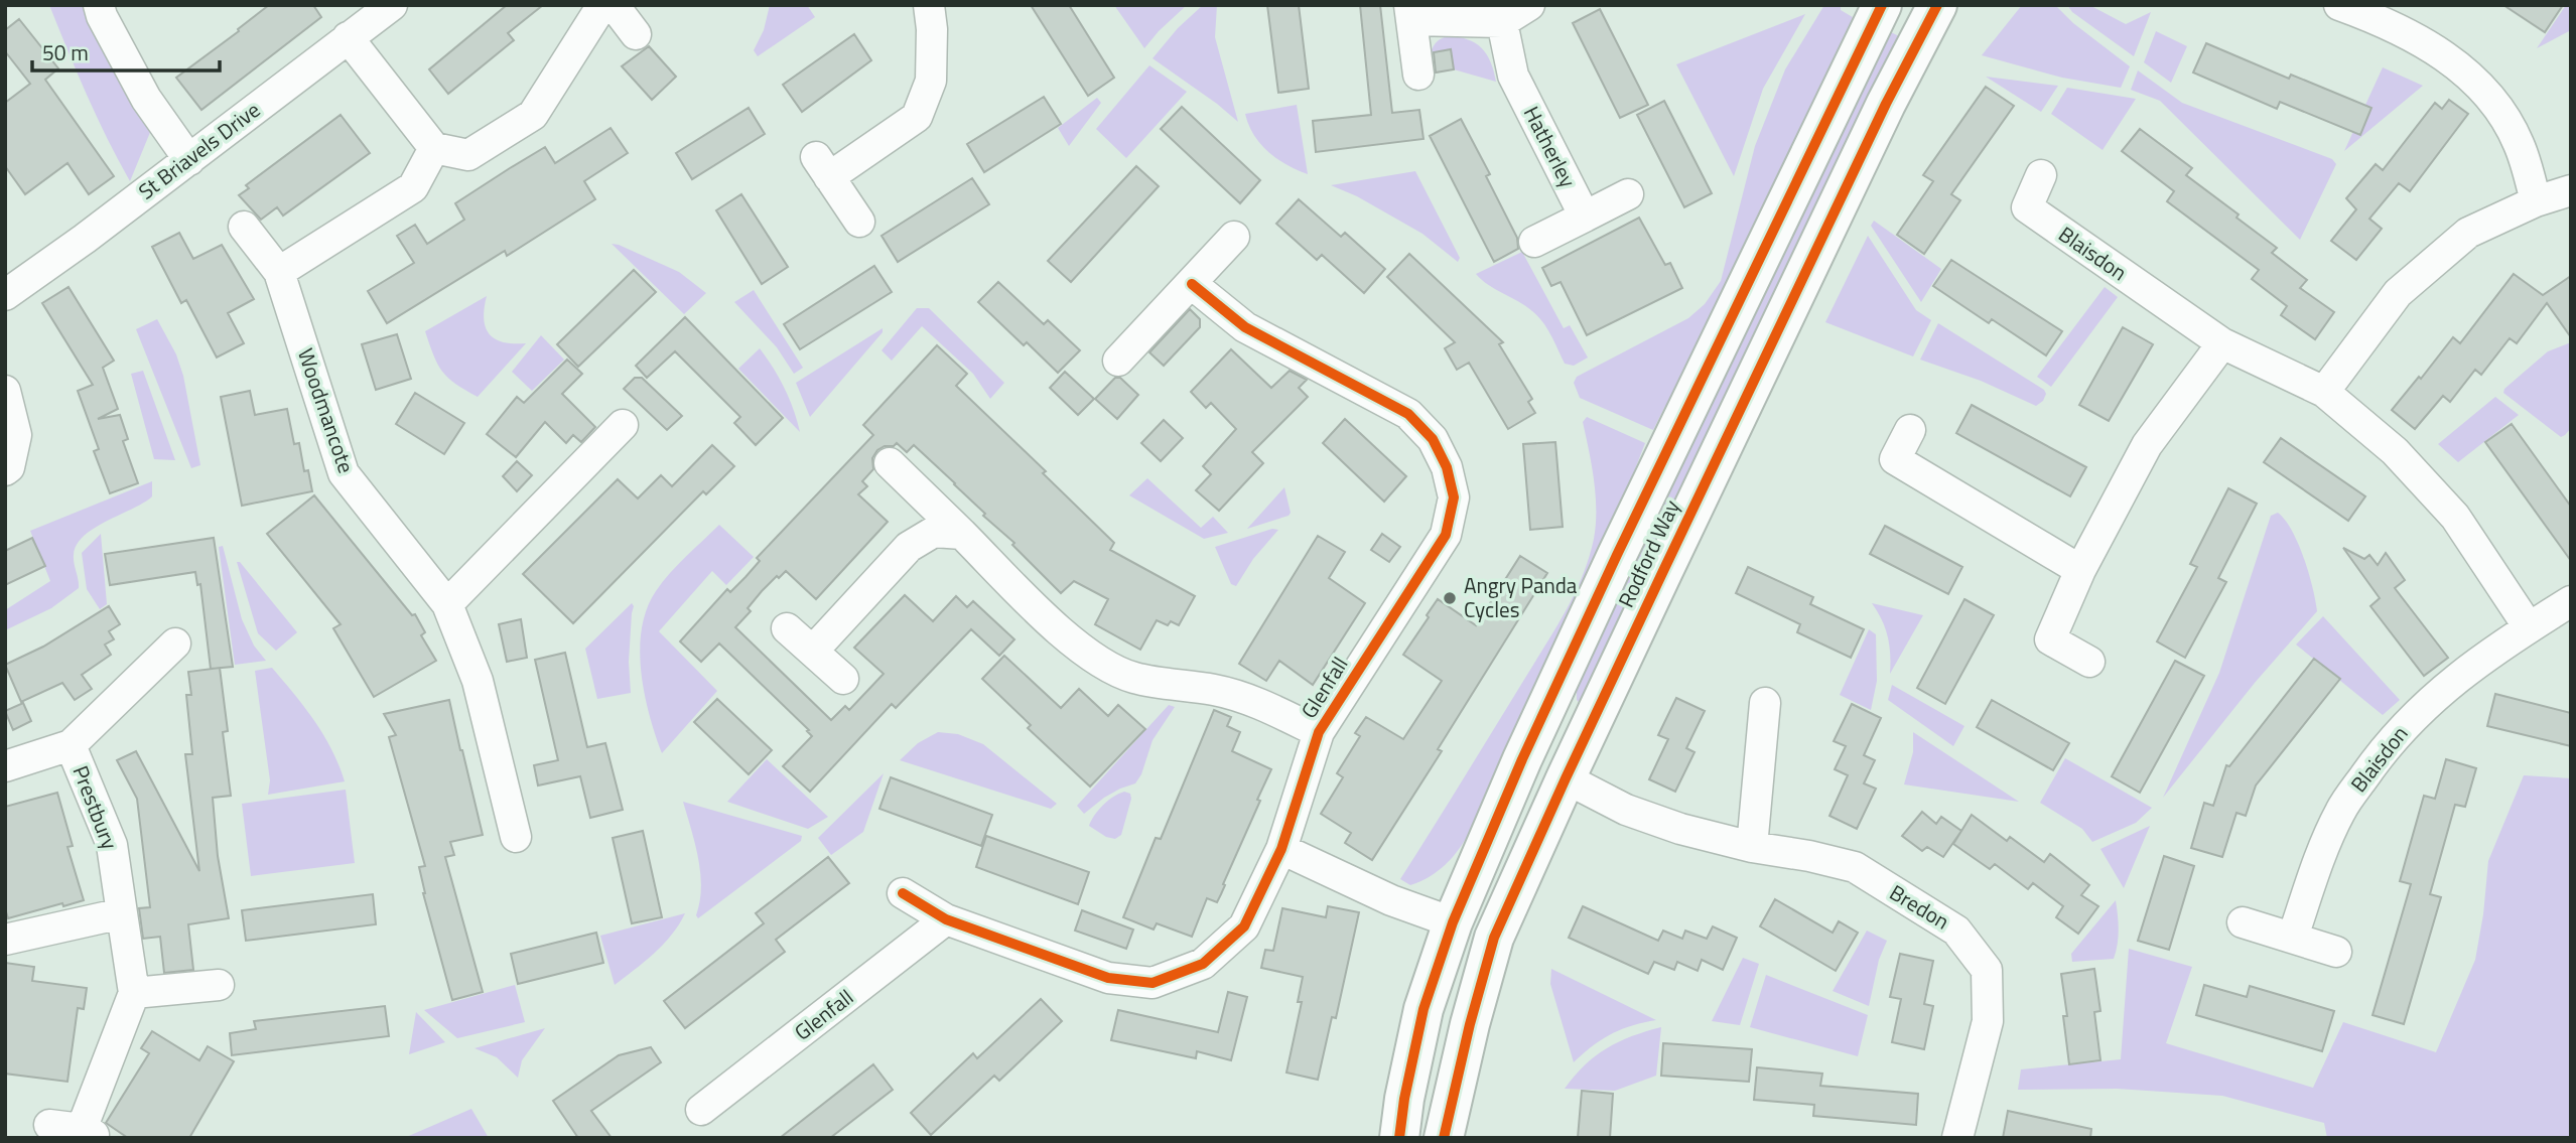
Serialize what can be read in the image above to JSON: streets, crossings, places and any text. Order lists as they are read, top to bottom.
{
  "streets": {
    "street": [
      "Hatherley",
      "St Briavels Drive",
      "Blaisdon",
      "Woodmancote",
      "Rodford Way",
      "Glenfall",
      "Prestbury",
      "Bredon"
    ]
  },
  "crossings": [
    ["Rodford Way", "Bredon"]
  ],
  "places": ["Angry Panda Cycles"],
  "scale_bar": "50 m"
}
